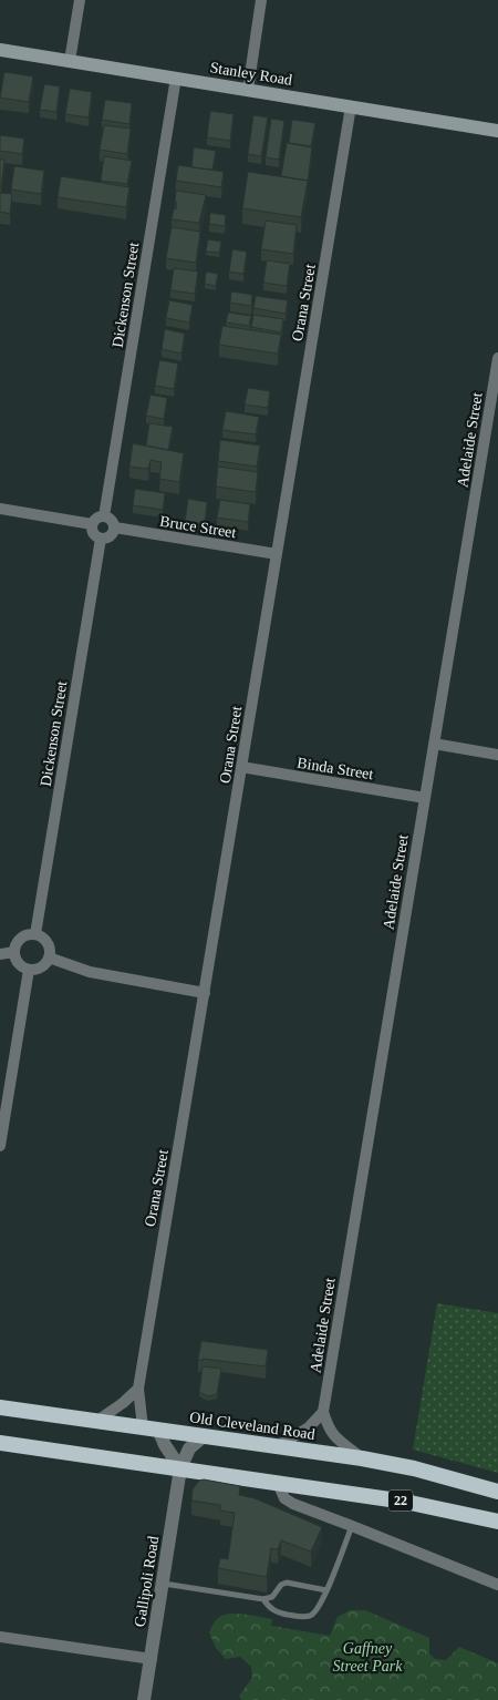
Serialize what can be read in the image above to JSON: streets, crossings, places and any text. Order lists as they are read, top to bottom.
{
  "streets": {
    "highway": ["Old Cleveland Road", "22"],
    "main road": ["Stanley Road"],
    "street": [
      "Dickenson Street",
      "Orana Street",
      "Adelaide Street",
      "Bruce Street",
      "Binda Street",
      "Gallipoli Road"
    ]
  },
  "crossings": [
    ["Stanley Road", "Dickenson Street"],
    ["Stanley Road", "Orana Street"],
    ["Dickenson Street", "Bruce Street"],
    ["Orana Street", "Bruce Street"],
    ["Orana Street", "Binda Street"],
    ["Orana Street", "Old Cleveland Road"],
    ["Adelaide Street", "Binda Street"],
    ["Old Cleveland Road", "Gallipoli Road"],
    ["22", "Gallipoli Road"]
  ],
  "parks": ["Gaffney Street Park"]
}
